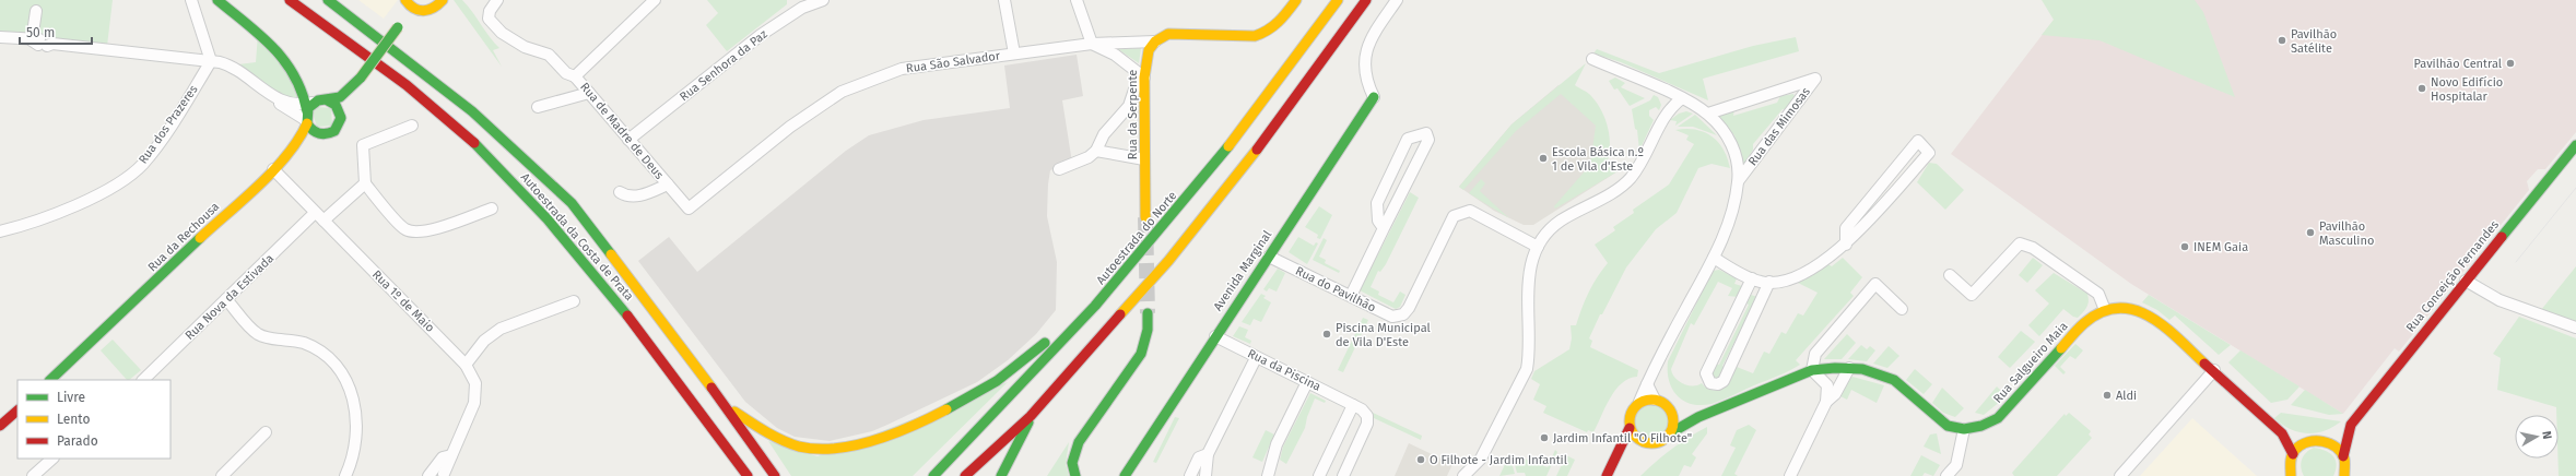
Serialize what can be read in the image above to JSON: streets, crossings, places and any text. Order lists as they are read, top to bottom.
{
  "streets": {
    "main road": [
      "Rua da Serpente",
      "Rua da Rechousa",
      "Autoestrada da Costa de Prata",
      "Autoestrada do Norte",
      "Avenida Marginal",
      "Rua Conceição Fernandes",
      "Rua Salgueiro Maia"
    ],
    "street": [
      "Rua São Salvador",
      "Rua Senhora da Paz",
      "Rua dos Prazeres",
      "Rua das Mimosas",
      "Rua de Madre de Deus",
      "Rua do Pavilhão",
      "Rua Nova da Estivada",
      "Rua 1º de Maio",
      "Rua da Piscina"
    ]
  },
  "crossings": [
    ["Rua São Salvador", "Rua da Serpente"],
    ["Rua São Salvador", "Rua de Madre de Deus"],
    ["Rua Senhora da Paz", "Rua de Madre de Deus"],
    ["Rua da Rechousa", "Rua 1º de Maio"],
    ["Avenida Marginal", "Rua do Pavilhão"],
    ["Avenida Marginal", "Rua da Piscina"],
    ["Rua Nova da Estivada", "Rua 1º de Maio"]
  ],
  "places": [
    "Pavilhão Satélite",
    "Pavilhão Central",
    "Novo Edifício Hospitalar",
    "Escola Básica n.º 1 de Vila d'Este",
    "Pavilhão Masculino",
    "INEM Gaia",
    "Piscina Municipal de Vila D'Este",
    "Aldi",
    "Jardim Infantil \"O Filhote\"",
    "O Filhote - Jardim Infantil"
  ],
  "legend": ["Livre", "Lento", "Parado"],
  "scale_bar": "50 m",
  "north": "right"
}
